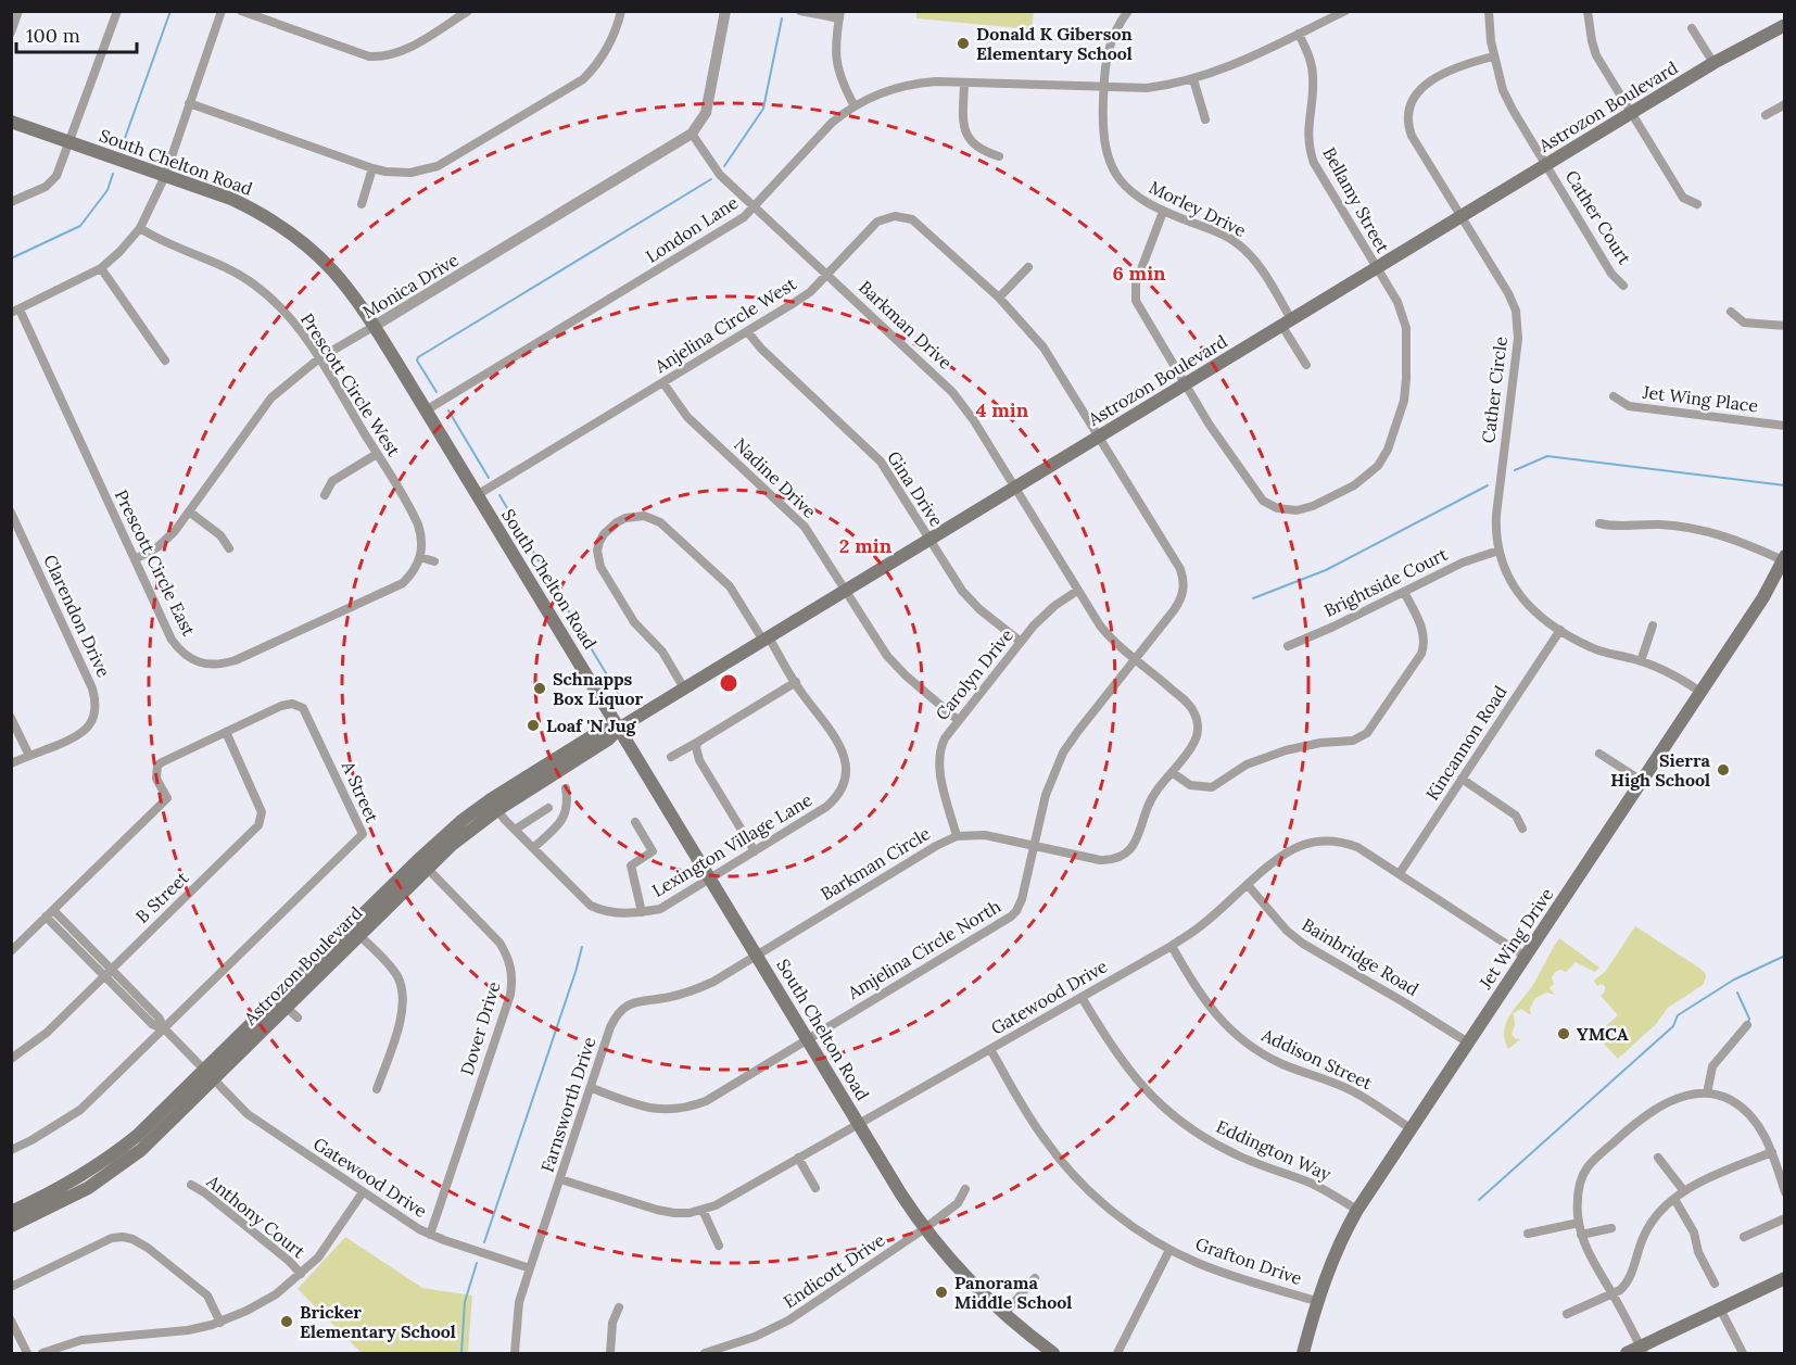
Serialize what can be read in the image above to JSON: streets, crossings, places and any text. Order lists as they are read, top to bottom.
{
  "streets": {
    "main road": ["Astrozon Boulevard", "South Chelton Road", "Jet Wing Drive"],
    "street": [
      "Bellamy Street",
      "Morley Drive",
      "Cather Court",
      "London Lane",
      "Monica Drive",
      "Anjelina Circle West",
      "Barkman Drive",
      "Prescott Circle West",
      "Cather Circle",
      "Jet Wing Place",
      "Nadine Drive",
      "Gina Drive",
      "Prescott Circle East",
      "Brightside Court",
      "Clarendon Drive",
      "Carolyn Drive",
      "Kincannon Road",
      "A Street",
      "Lexington Village Lane",
      "Barkman Circle",
      "B Street",
      "Amjelina Circle North",
      "Bainbridge Road",
      "Gatewood Drive",
      "Dover Drive",
      "Addison Street",
      "Farnsworth Drive",
      "Eddington Way",
      "Anthony Court",
      "Grafton Drive",
      "Endicott Drive"
    ]
  },
  "crossings": [
    ["Astrozon Boulevard", "South Chelton Road"],
    ["Astrozon Boulevard", "Bellamy Street"],
    ["Astrozon Boulevard", "Morley Drive"],
    ["Astrozon Boulevard", "Cather Court"],
    ["Astrozon Boulevard", "Anjelina Circle West"],
    ["Astrozon Boulevard", "Barkman Drive"],
    ["Astrozon Boulevard", "Cather Circle"],
    ["Astrozon Boulevard", "Nadine Drive"],
    ["Astrozon Boulevard", "Gina Drive"],
    ["Astrozon Boulevard", "Lexington Village Lane"],
    ["Astrozon Boulevard", "Gatewood Drive"],
    ["Astrozon Boulevard", "Dover Drive"],
    ["South Chelton Road", "London Lane"],
    ["South Chelton Road", "Monica Drive"],
    ["South Chelton Road", "Anjelina Circle West"],
    ["South Chelton Road", "Lexington Village Lane"],
    ["South Chelton Road", "Barkman Circle"],
    ["South Chelton Road", "Amjelina Circle North"],
    ["South Chelton Road", "Gatewood Drive"],
    ["South Chelton Road", "Farnsworth Drive"],
    ["South Chelton Road", "Endicott Drive"],
    ["Bellamy Street", "London Lane"],
    ["Morley Drive", "London Lane"],
    ["Cather Court", "Cather Circle"],
    ["London Lane", "Barkman Drive"],
    ["Monica Drive", "Barkman Drive"],
    ["Monica Drive", "Prescott Circle West"],
    ["Monica Drive", "Prescott Circle East"],
    ["Anjelina Circle West", "Barkman Drive"],
    ["Anjelina Circle West", "Nadine Drive"],
    ["Anjelina Circle West", "Gina Drive"],
    ["Anjelina Circle West", "Barkman Circle"],
    ["Anjelina Circle West", "Amjelina Circle North"],
    ["Barkman Drive", "Carolyn Drive"],
    ["Barkman Drive", "Barkman Circle"],
    ["Barkman Drive", "Amjelina Circle North"],
    ["Cather Circle", "Brightside Court"],
    ["Cather Circle", "Kincannon Road"],
    ["Cather Circle", "Jet Wing Drive"],
    ["Nadine Drive", "Carolyn Drive"],
    ["Gina Drive", "Carolyn Drive"],
    ["Carolyn Drive", "Barkman Circle"],
    ["Kincannon Road", "Gatewood Drive"],
    ["A Street", "B Street"],
    ["A Street", "Gatewood Drive"],
    ["Barkman Circle", "Amjelina Circle North"],
    ["Barkman Circle", "Farnsworth Drive"],
    ["B Street", "Gatewood Drive"],
    ["Jet Wing Drive", "Bainbridge Road"],
    ["Jet Wing Drive", "Gatewood Drive"],
    ["Jet Wing Drive", "Addison Street"],
    ["Jet Wing Drive", "Eddington Way"],
    ["Jet Wing Drive", "Grafton Drive"],
    ["Amjelina Circle North", "Farnsworth Drive"],
    ["Bainbridge Road", "Gatewood Drive"],
    ["Gatewood Drive", "Dover Drive"],
    ["Gatewood Drive", "Addison Street"],
    ["Gatewood Drive", "Farnsworth Drive"],
    ["Gatewood Drive", "Eddington Way"],
    ["Gatewood Drive", "Grafton Drive"]
  ],
  "places": [
    "Donald K Giberson Elementary School",
    "Schnapps Box Liquor",
    "Loaf 'N Jug",
    "Sierra High School",
    "YMCA",
    "Panorama Middle School",
    "Bricker Elementary School"
  ],
  "scale_bar": "100 m",
  "rings": ["6 min", "4 min", "2 min"]
}
